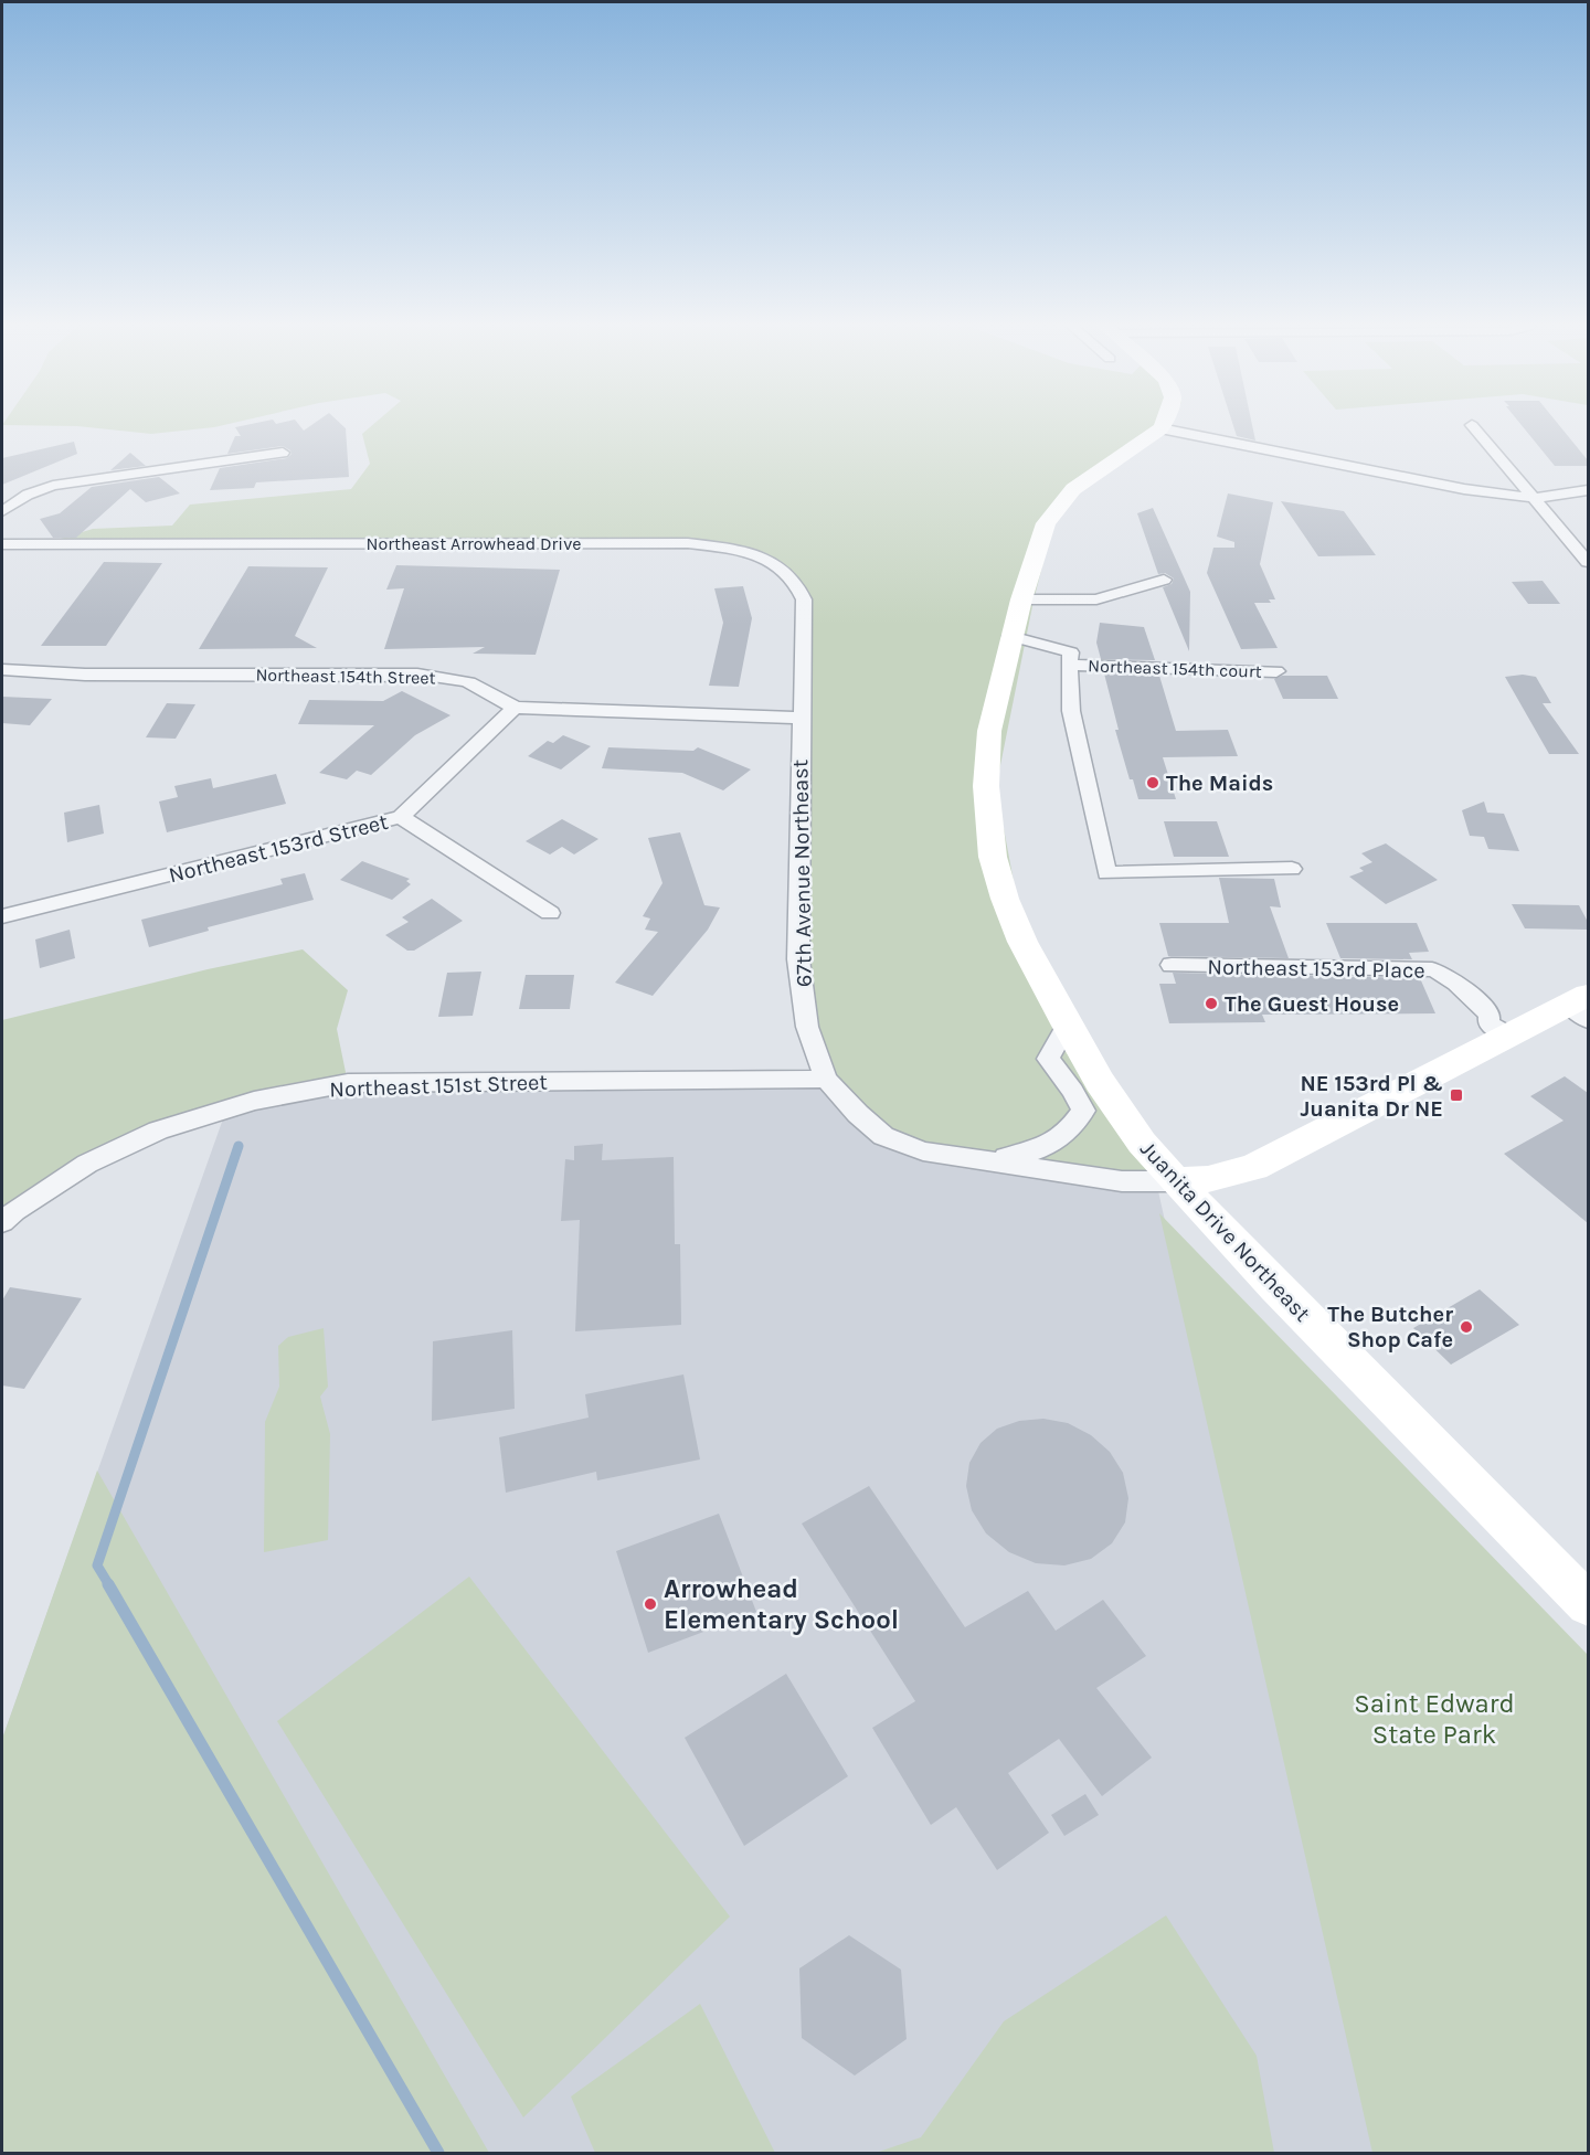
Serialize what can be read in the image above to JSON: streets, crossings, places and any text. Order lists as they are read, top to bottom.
{
  "streets": {
    "main road": ["Juanita Drive Northeast"],
    "street": [
      "Northeast Arrowhead Drive",
      "Northeast 154th court",
      "Northeast 154th Street",
      "Northeast 153rd Street",
      "67th Avenue Northeast",
      "Northeast 153rd Place",
      "Northeast 151st Street"
    ]
  },
  "crossings": [
    ["Northeast Arrowhead Drive", "67th Avenue Northeast"],
    ["Northeast 154th court", "Juanita Drive Northeast"],
    ["Northeast 154th Street", "Northeast 153rd Street"],
    ["67th Avenue Northeast", "Northeast 151st Street"],
    ["67th Avenue Northeast", "Juanita Drive Northeast"]
  ],
  "parks": ["Saint Edward State Park"],
  "places": {
    "other": [
      "The Maids",
      "The Guest House",
      "The Butcher Shop Cafe",
      "Arrowhead Elementary School"
    ],
    "transit": ["NE 153rd Pl & Juanita Dr NE"]
  }
}
